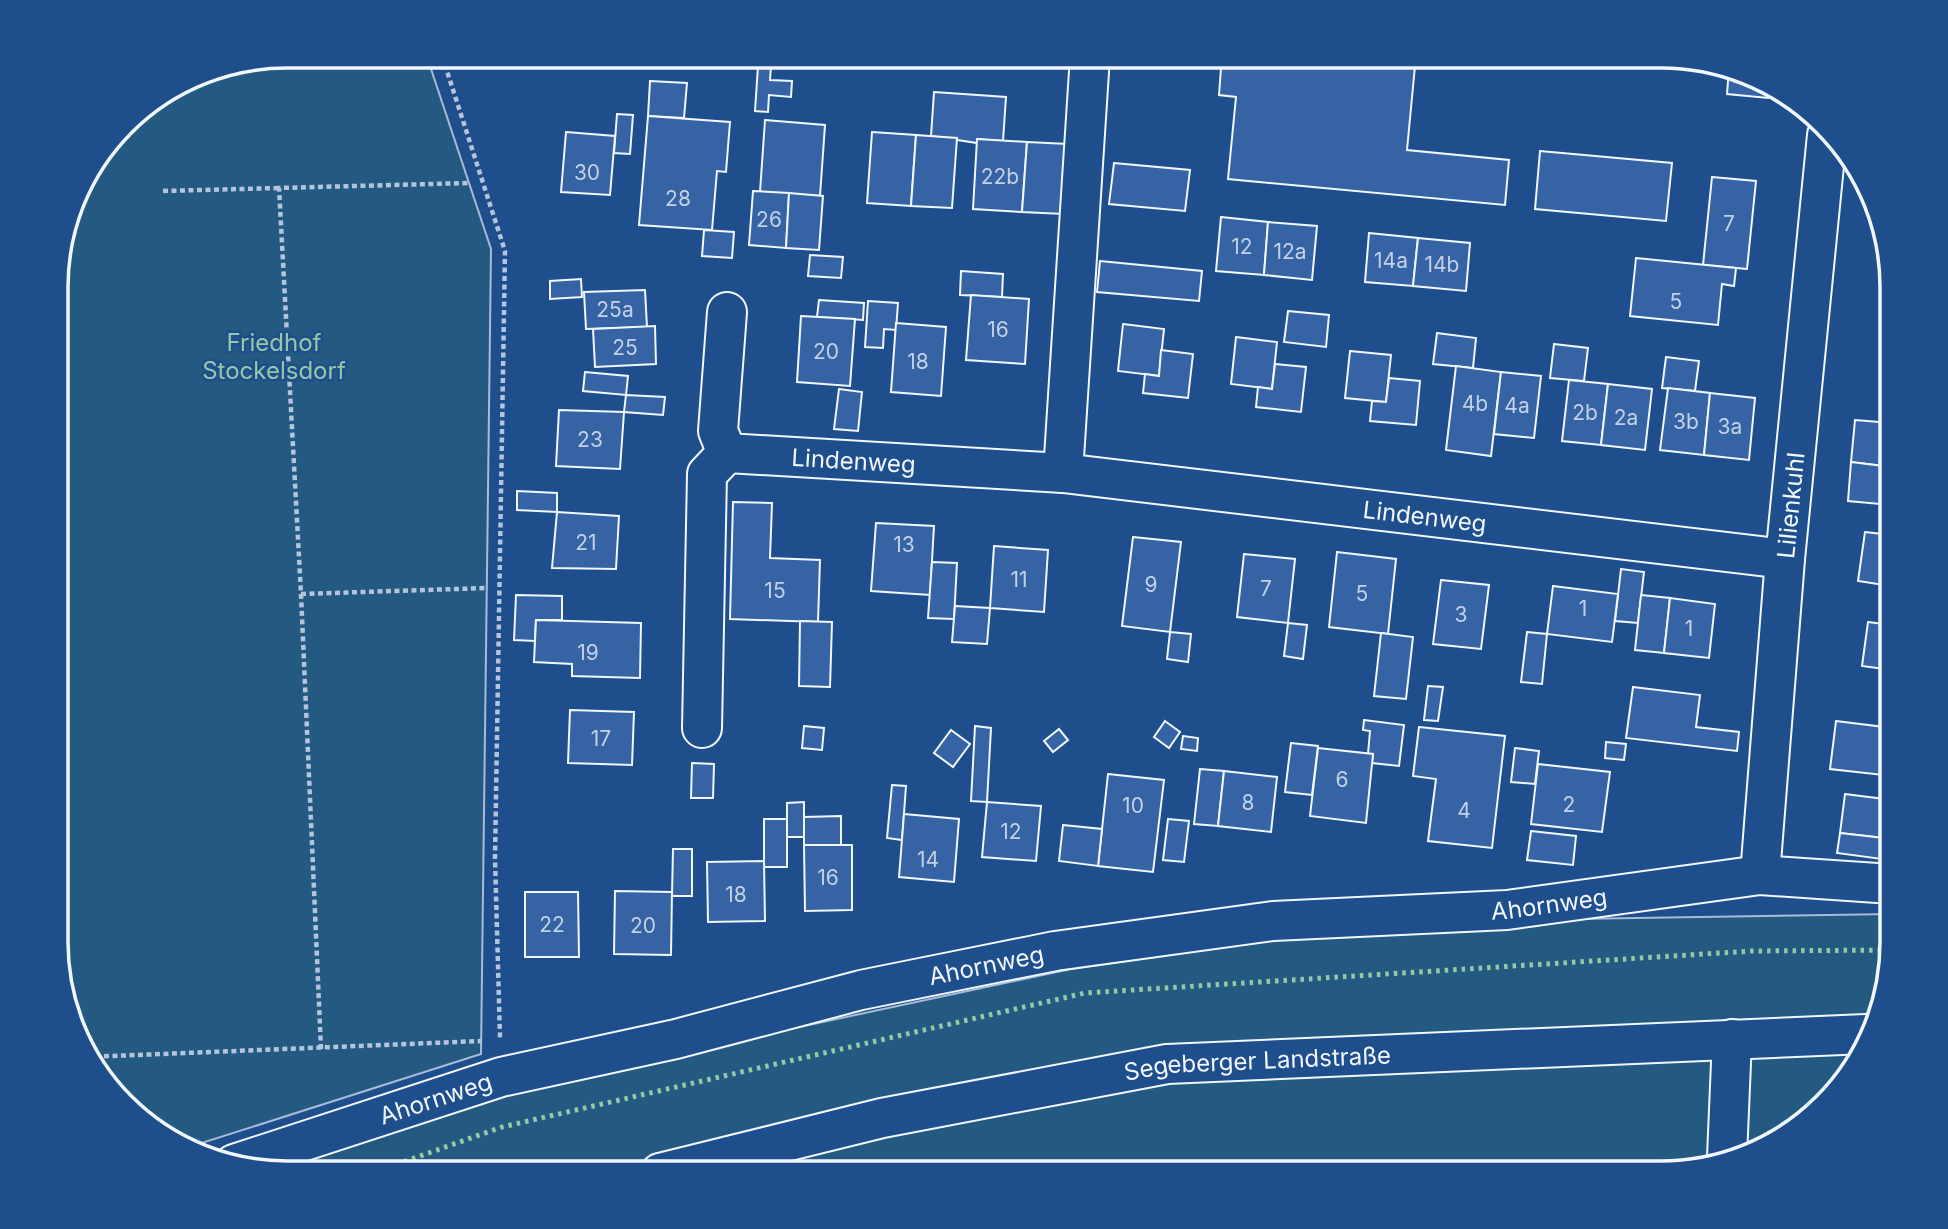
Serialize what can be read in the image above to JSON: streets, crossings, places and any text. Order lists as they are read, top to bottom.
{
  "streets": {
    "street": [
      "Lindenweg",
      "Lilienkuhl",
      "Ahornweg",
      "Segeberger Landstraße"
    ]
  },
  "crossings": [
    ["Lindenweg", "Lilienkuhl"],
    ["Lilienkuhl", "Ahornweg"]
  ],
  "parks": ["Friedhof Stockelsdorf"],
  "house_numbers": [
    "30",
    "22b",
    "28",
    "26",
    "7",
    "12",
    "12a",
    "14a",
    "14b",
    "5",
    "25a",
    "16",
    "25",
    "20",
    "18",
    "4b",
    "4a",
    "2b",
    "2a",
    "3b",
    "3a",
    "23",
    "21",
    "13",
    "11",
    "9",
    "7",
    "15",
    "5",
    "1",
    "3",
    "1",
    "19",
    "17",
    "6",
    "8",
    "2",
    "10",
    "4",
    "12",
    "14",
    "16",
    "18",
    "22",
    "20"
  ]
}
